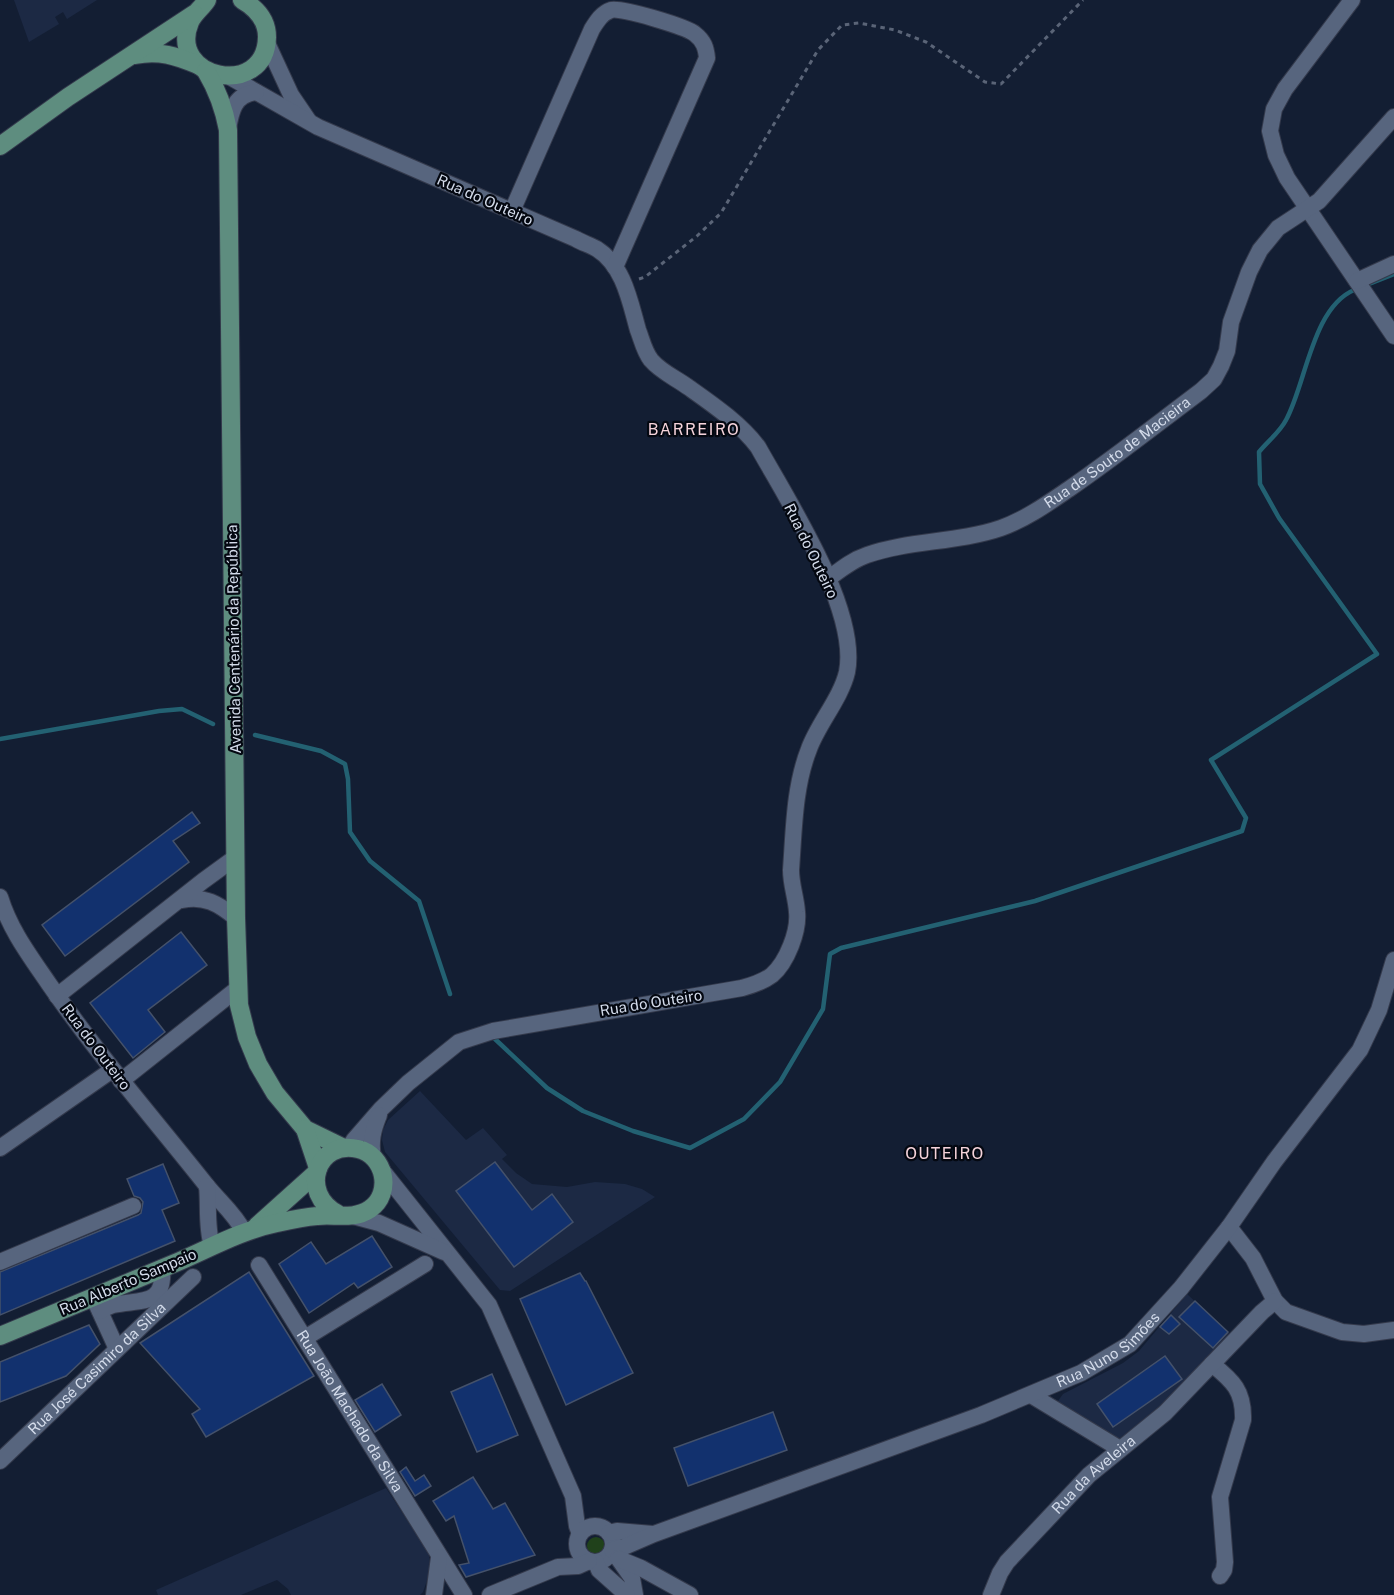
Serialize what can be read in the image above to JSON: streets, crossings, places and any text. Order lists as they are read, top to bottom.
{
  "streets": {
    "main road": ["Rua do Outeiro", "Avenida Centenário da República", "Rua Alberto Sampaio"],
    "street": [
      "Rua de Souto de Macieira",
      "Rua Nuno Simões",
      "Rua José Casimiro da Silva",
      "Rua João Machado da Silva",
      "Rua da Aveleira"
    ]
  },
  "crossings": [
    ["Rua do Outeiro", "Rua de Souto de Macieira"],
    ["Rua do Outeiro", "Avenida Centenário da República"],
    ["Rua do Outeiro", "Rua Alberto Sampaio"],
    ["Avenida Centenário da República", "Rua Alberto Sampaio"],
    ["Rua Alberto Sampaio", "Rua Nuno Simões"]
  ],
  "districts": ["BARREIRO", "OUTEIRO"]
}
